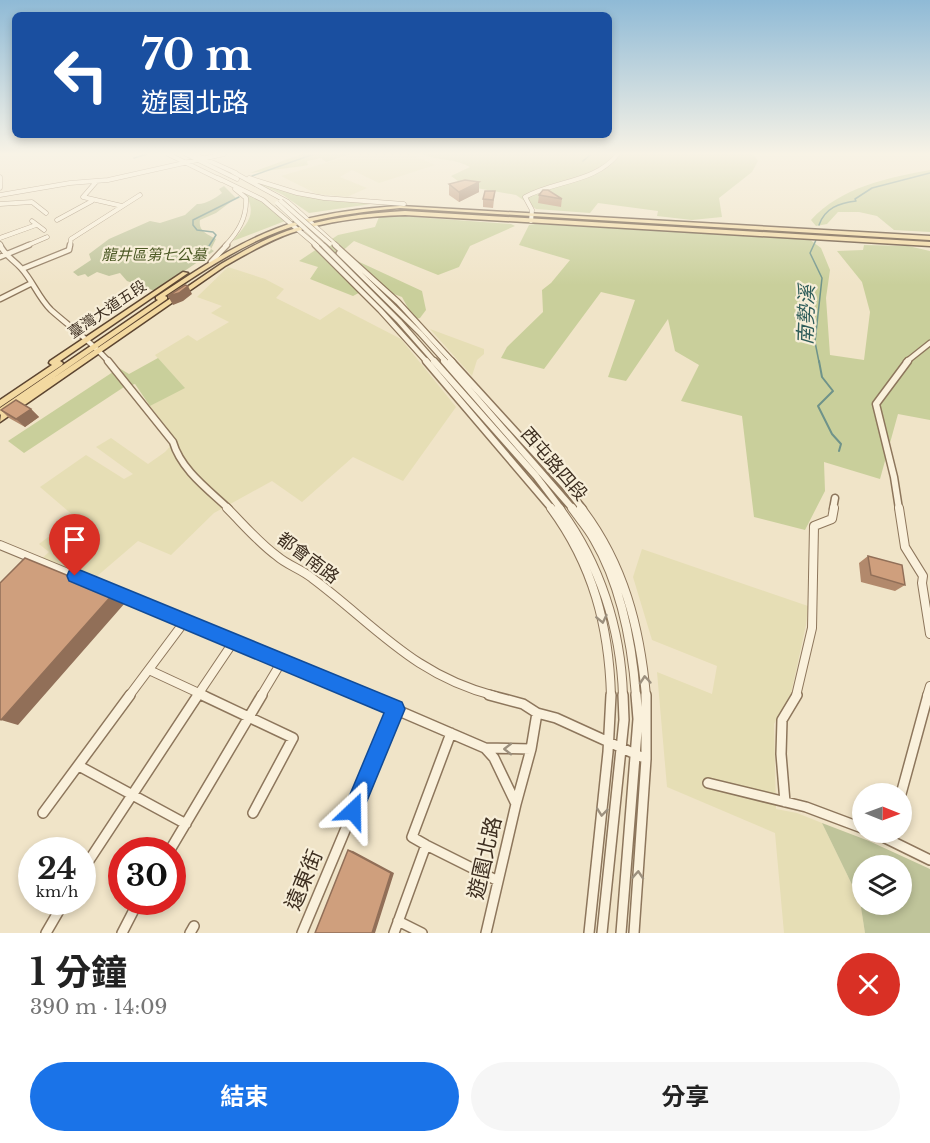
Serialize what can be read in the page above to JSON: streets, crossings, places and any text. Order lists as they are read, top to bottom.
{
  "streets": {
    "main road": ["臺灣大道五段"],
    "street": [
      "西屯路四段",
      "都會南路",
      "遊園北路",
      "遠東街"
    ]
  },
  "crossings": [
    ["臺灣大道五段", "西屯路四段"],
    ["臺灣大道五段", "都會南路"],
    ["西屯路四段", "都會南路"]
  ],
  "water": ["南勢溪"],
  "parks": ["龍井區第七公墓"],
  "north": "right",
  "page": {
    "turn": ["70 m", "遊園北路"],
    "speed": "24 km/h",
    "limit": "30",
    "heading": ["1 分鐘", "390 m · 14:09"],
    "buttons": ["結束", "分享"]
  }
}
